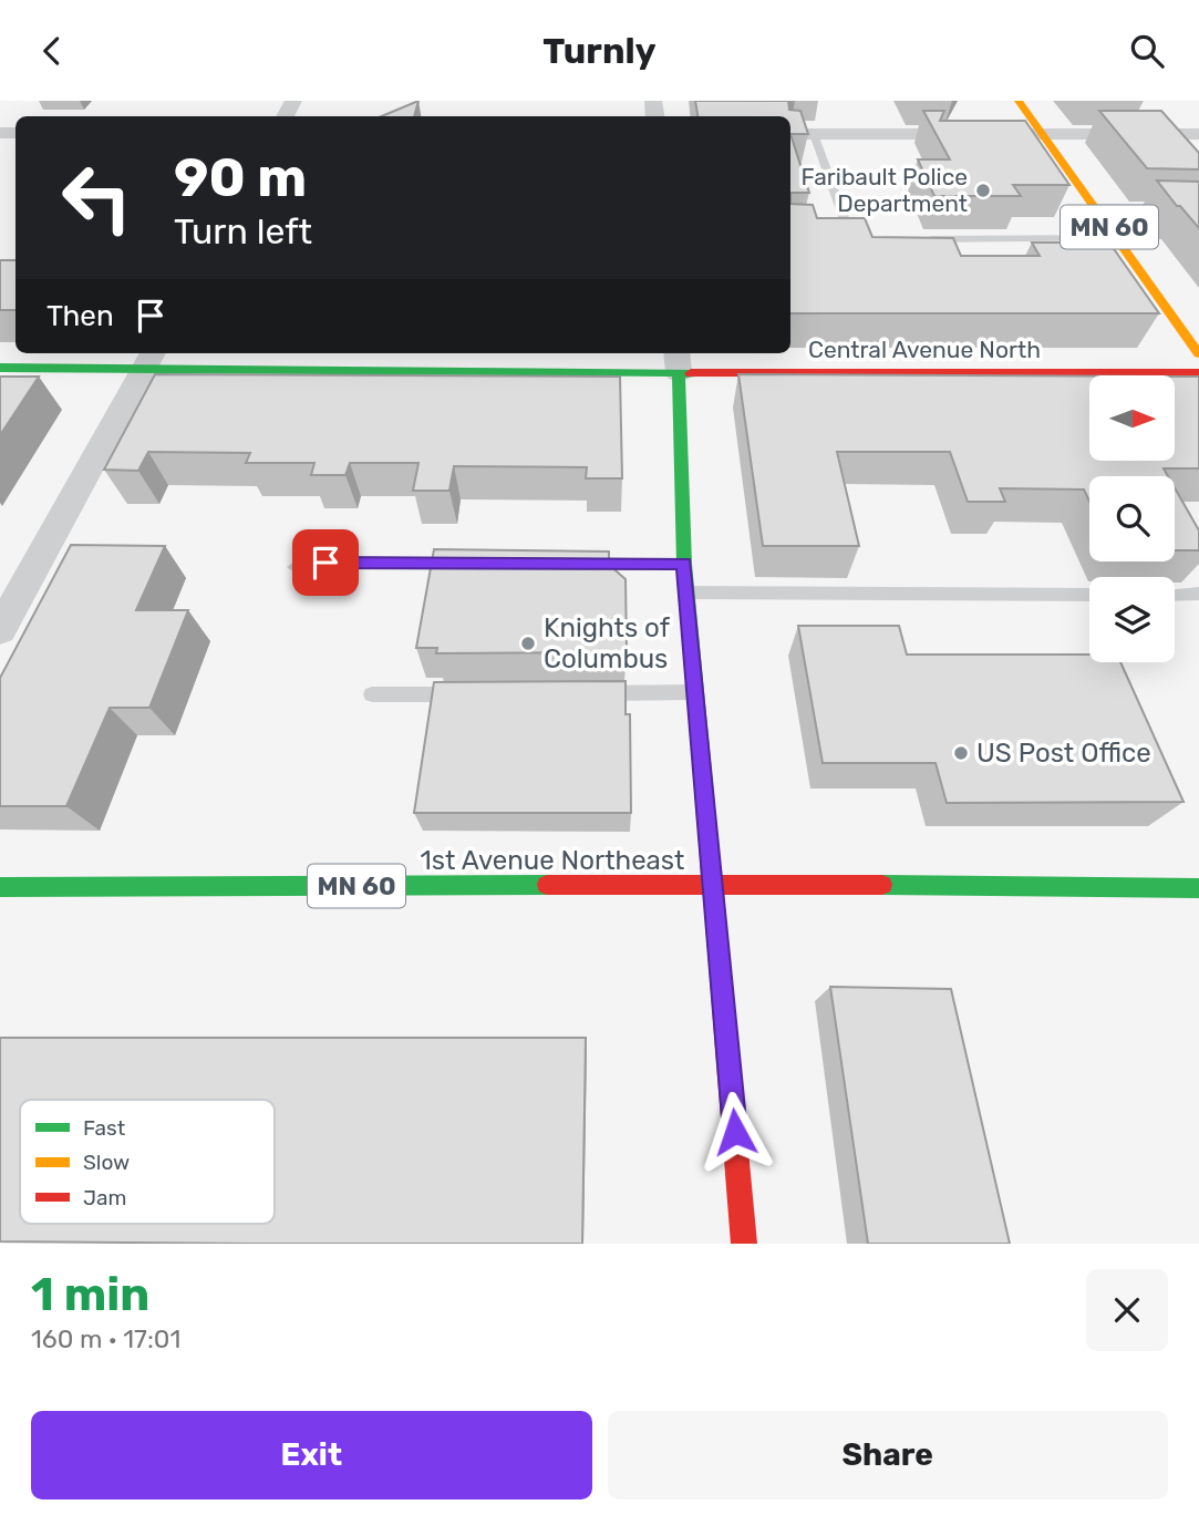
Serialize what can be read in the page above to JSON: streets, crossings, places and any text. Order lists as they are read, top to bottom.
{
  "streets": {
    "street": ["MN 60", "Central Avenue North", "1st Avenue Northeast"]
  },
  "places": ["Faribault Police Department", "Knights of Columbus", "US Post Office"],
  "legend": ["Fast", "Slow", "Jam"],
  "north": "right",
  "page": {
    "header": "Turnly",
    "turn": ["90 m", "Turn left"],
    "then": "Then",
    "heading": ["1 min", "160 m · 17:01"],
    "buttons": ["Exit", "Share"]
  }
}
